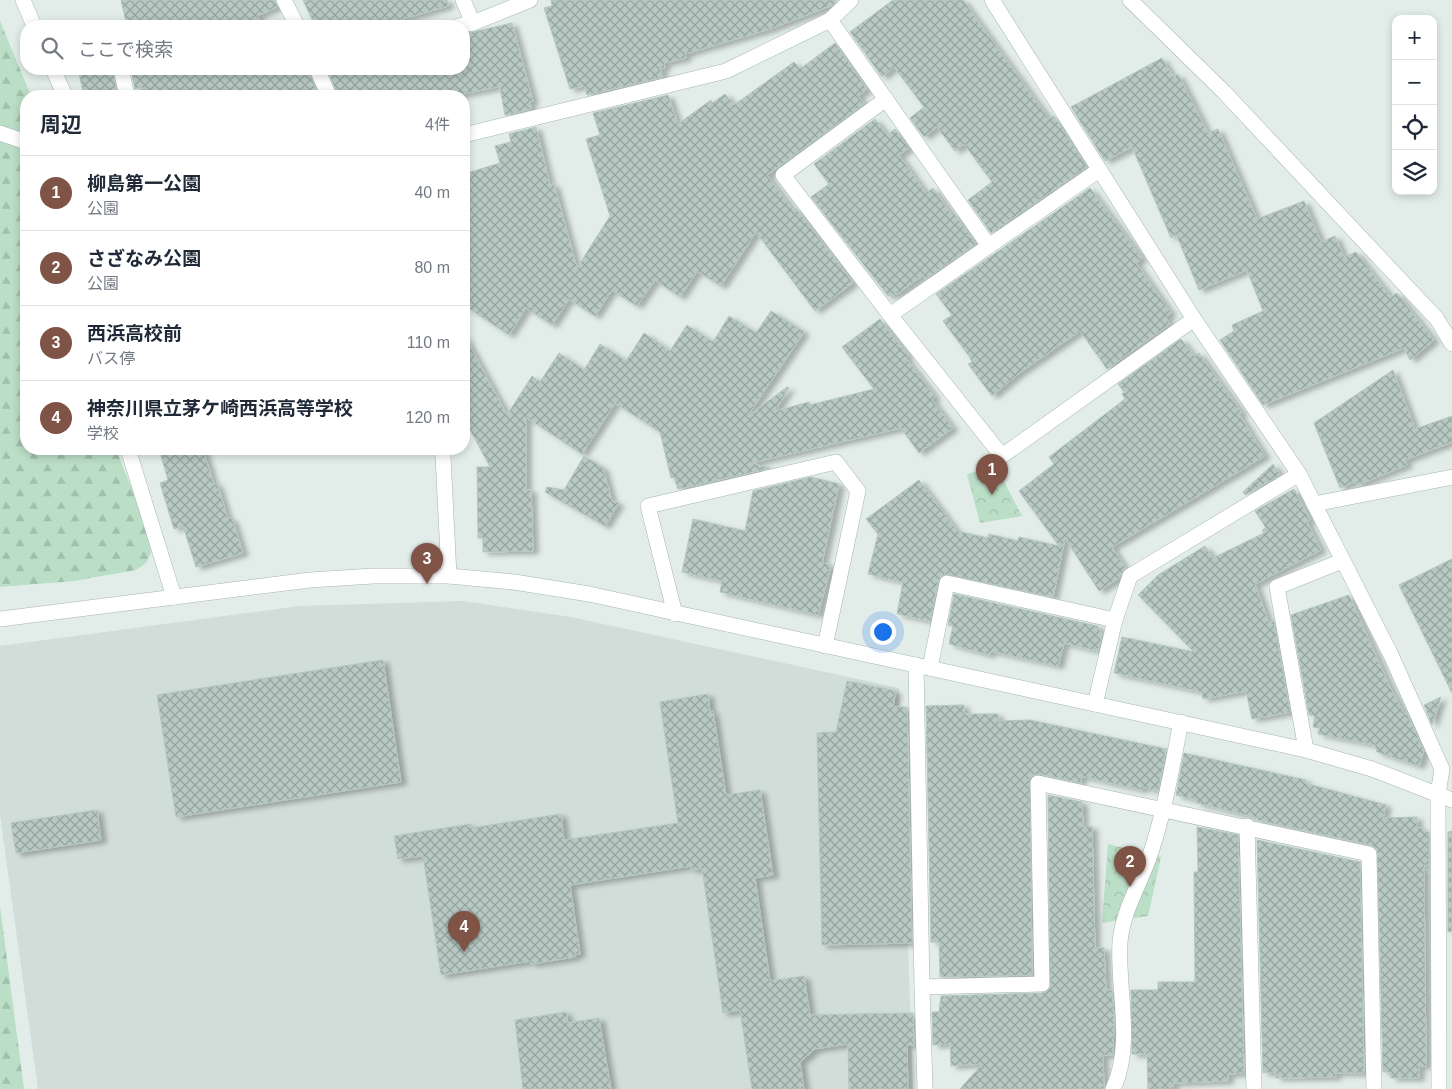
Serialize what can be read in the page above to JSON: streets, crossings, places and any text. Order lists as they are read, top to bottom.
{
  "page": {
    "map_buttons": ["+", "−"],
    "search": "ここで検索",
    "heading": ["周辺", "4件"],
    "list": [
      {
        "mark": "1",
        "name": "柳島第一公園",
        "note": "公園",
        "value": "40 m"
      },
      {
        "mark": "2",
        "name": "さざなみ公園",
        "note": "公園",
        "value": "80 m"
      },
      {
        "mark": "3",
        "name": "西浜高校前",
        "note": "バス停",
        "value": "110 m"
      },
      {
        "mark": "4",
        "name": "神奈川県立茅ケ崎西浜高等学校",
        "note": "学校",
        "value": "120 m"
      }
    ],
    "pins": [
      "1",
      "3",
      "2",
      "4"
    ]
  }
}
